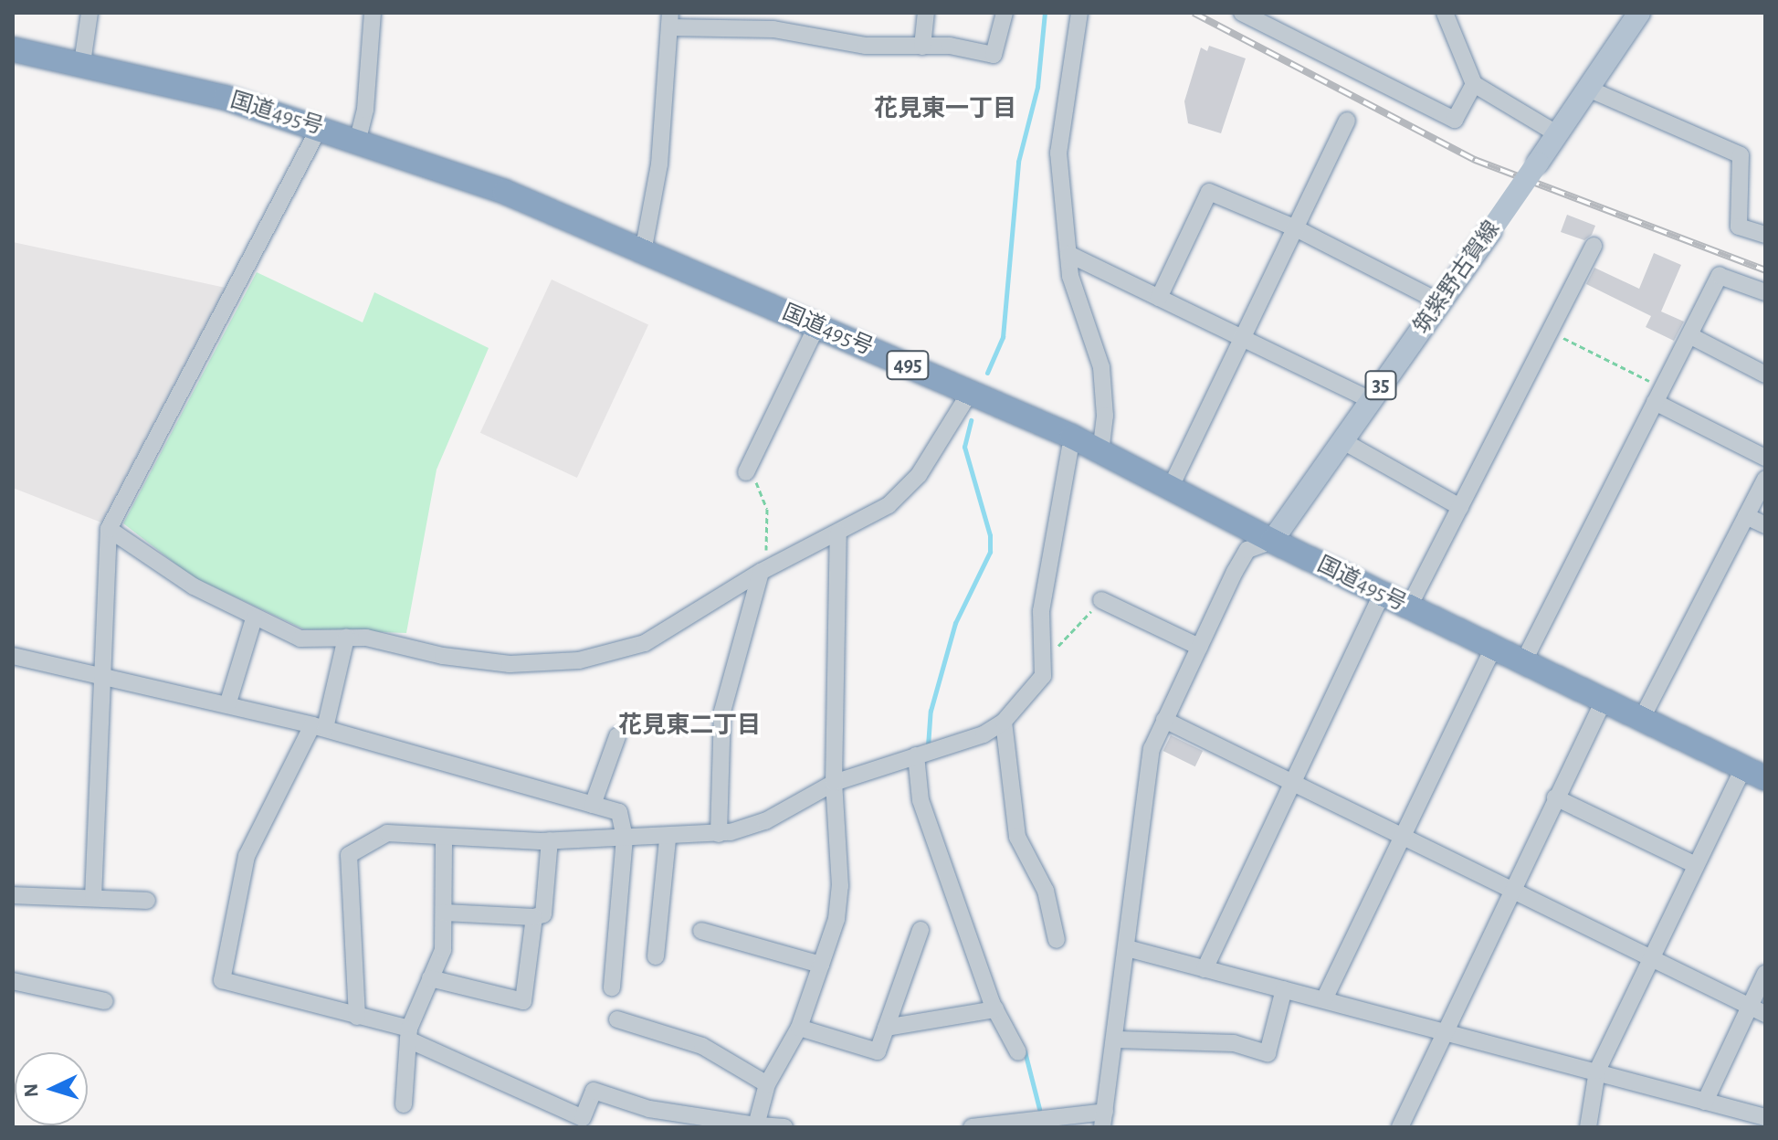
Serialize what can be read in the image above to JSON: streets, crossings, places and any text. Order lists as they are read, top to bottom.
{
  "streets": {
    "highway": ["国道495号", "495"],
    "main road": ["筑紫野古賀線", "35"]
  },
  "crossings": [
    ["国道495号", "筑紫野古賀線"]
  ],
  "districts": ["花見東一丁目", "花見東二丁目"],
  "north": "left"
}
